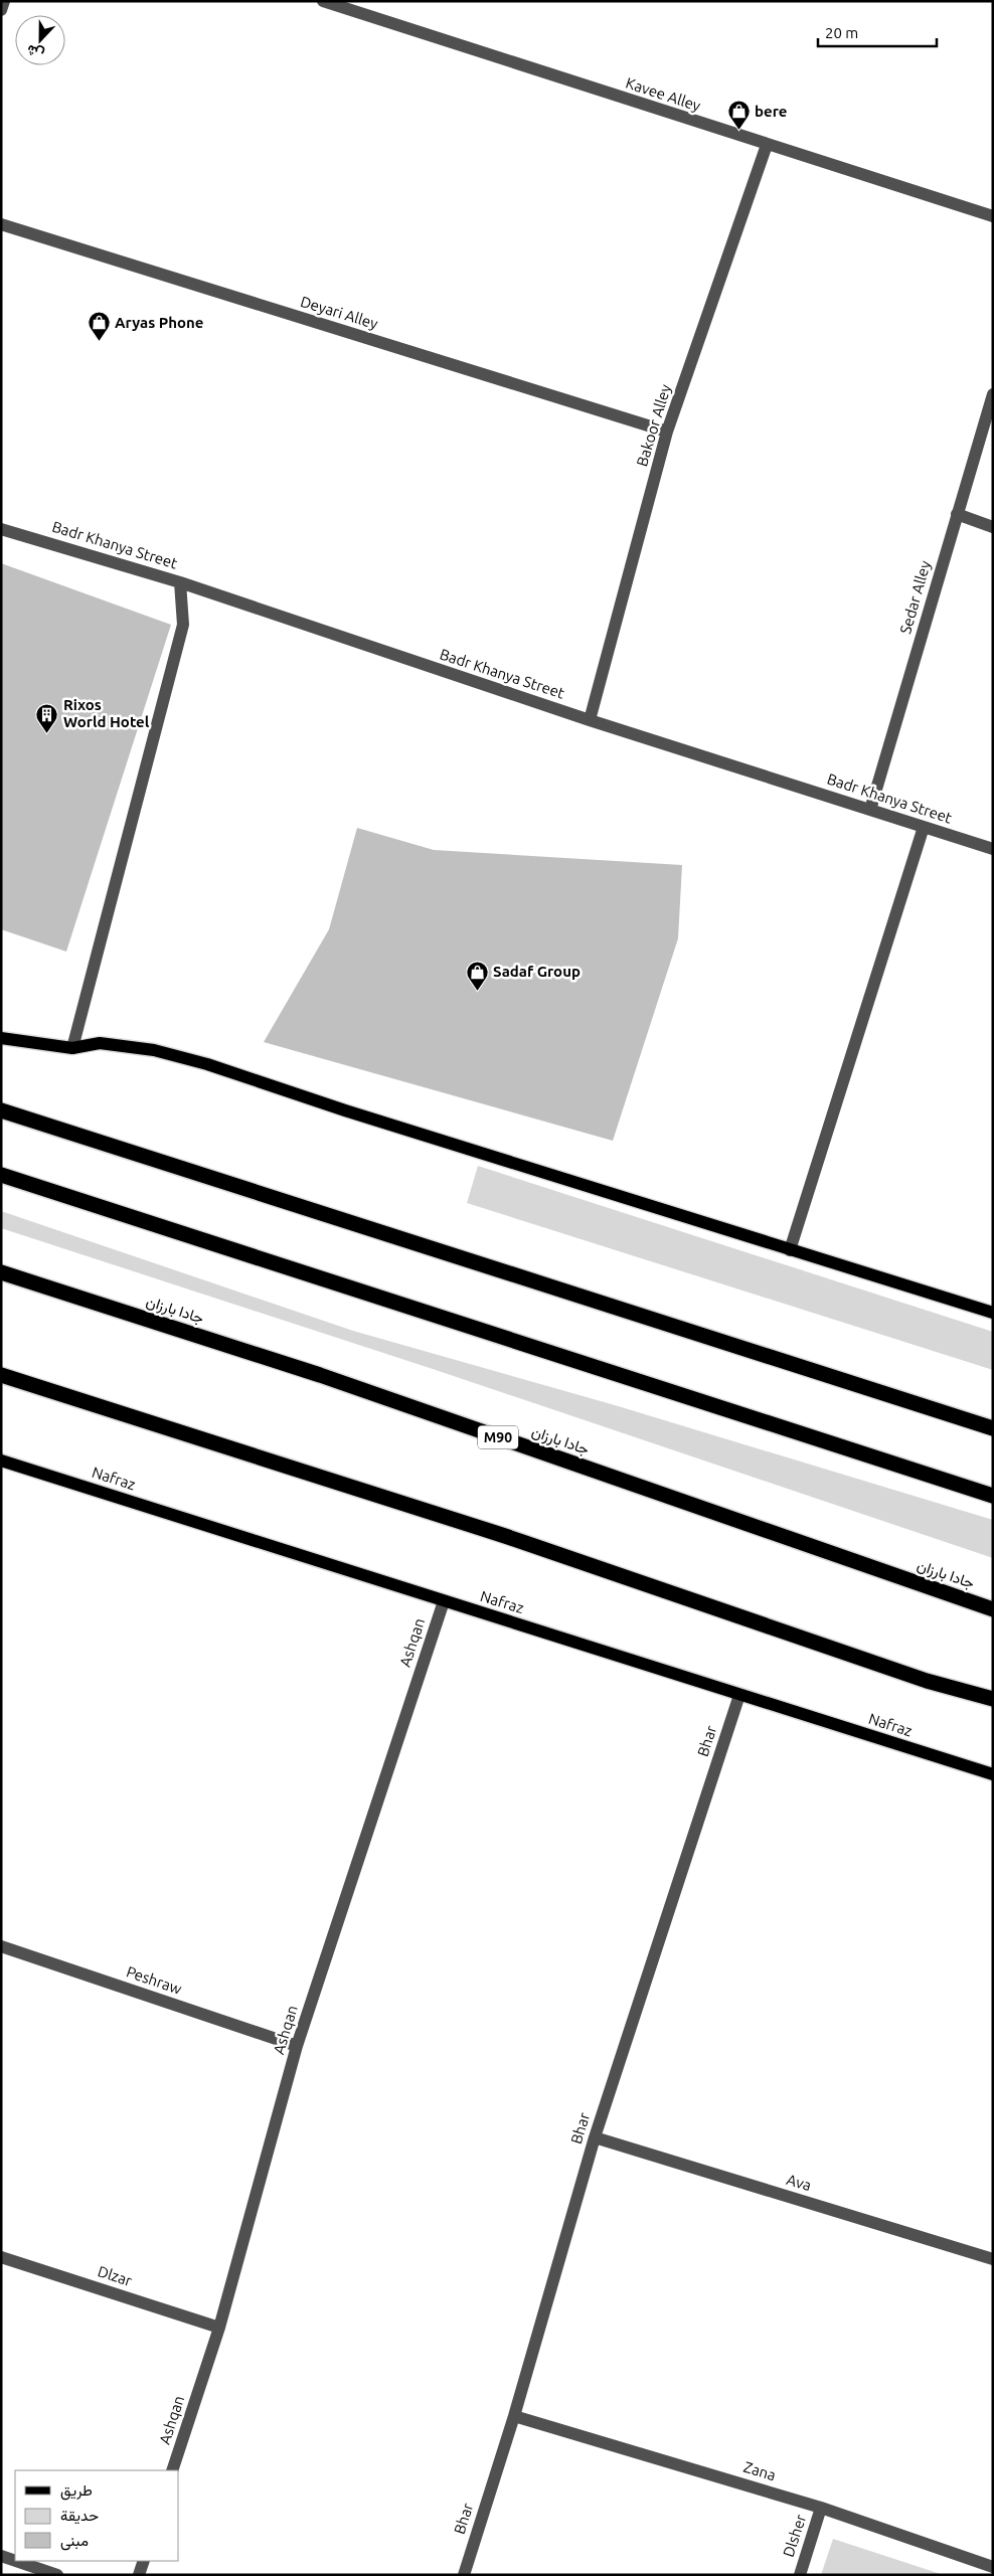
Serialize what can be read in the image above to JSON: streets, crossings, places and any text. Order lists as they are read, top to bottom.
{
  "streets": {
    "highway": ["جادا بارزان", "M90"],
    "main road": ["Nafraz"],
    "street": [
      "Kavee Alley",
      "Deyari Alley",
      "Bakoor Alley",
      "Badr Khanya Street",
      "Sedar Alley",
      "Ashqan",
      "Bhar",
      "Peshraw",
      "Ava",
      "Dlzar",
      "Zana",
      "Dlsher"
    ]
  },
  "crossings": [
    ["Kavee Alley", "Bakoor Alley"],
    ["Deyari Alley", "Bakoor Alley"],
    ["Bakoor Alley", "Badr Khanya Street"],
    ["Badr Khanya Street", "Sedar Alley"],
    ["Nafraz", "Ashqan"],
    ["Nafraz", "Bhar"],
    ["Ashqan", "Peshraw"],
    ["Ashqan", "Dlzar"],
    ["Bhar", "Ava"],
    ["Bhar", "Zana"],
    ["Zana", "Dlsher"]
  ],
  "places": {
    "shop": ["bere", "Aryas Phone", "Sadaf Group"],
    "building": ["Rixos World Hotel"]
  },
  "legend": ["طريق", "حديقة", "مبنى"],
  "scale_bar": "20 m",
  "north": "bottom"
}
